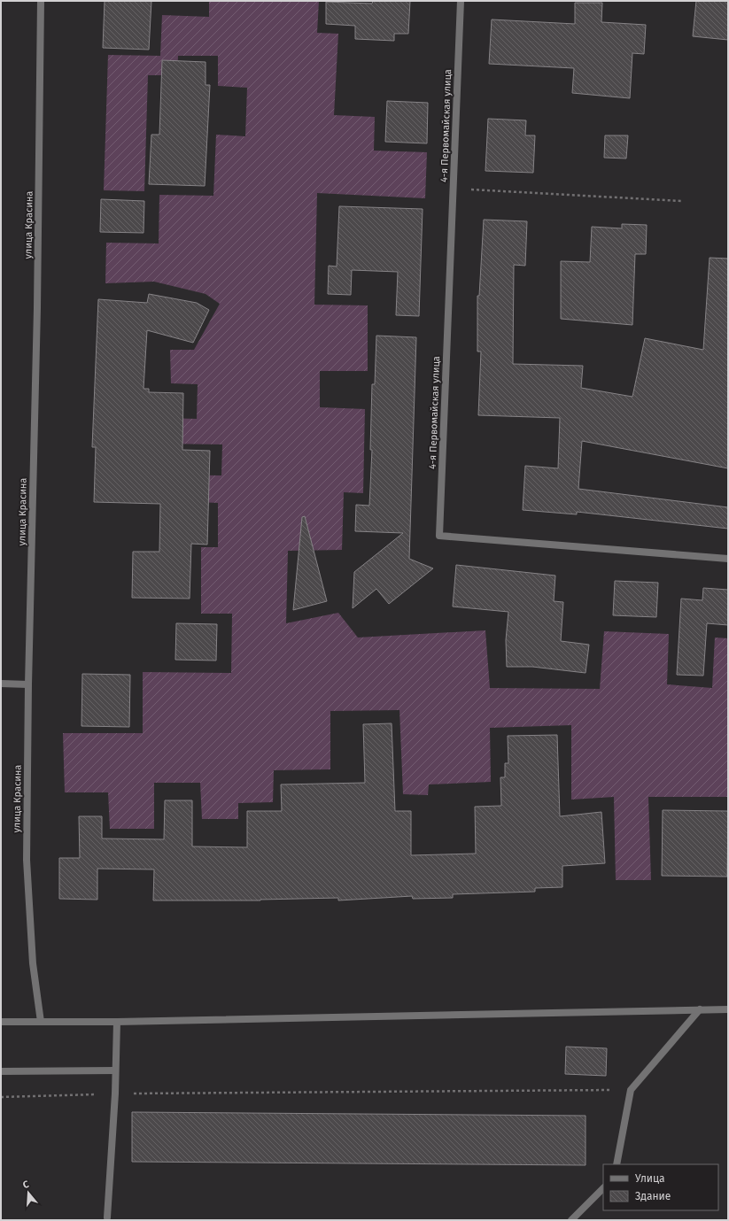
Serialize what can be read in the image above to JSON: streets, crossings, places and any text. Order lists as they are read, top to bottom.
{
  "streets": {
    "street": ["4-я Первомайская улица", "улица Красина"]
  },
  "legend": ["Улица", "Здание"],
  "north": "top"
}
